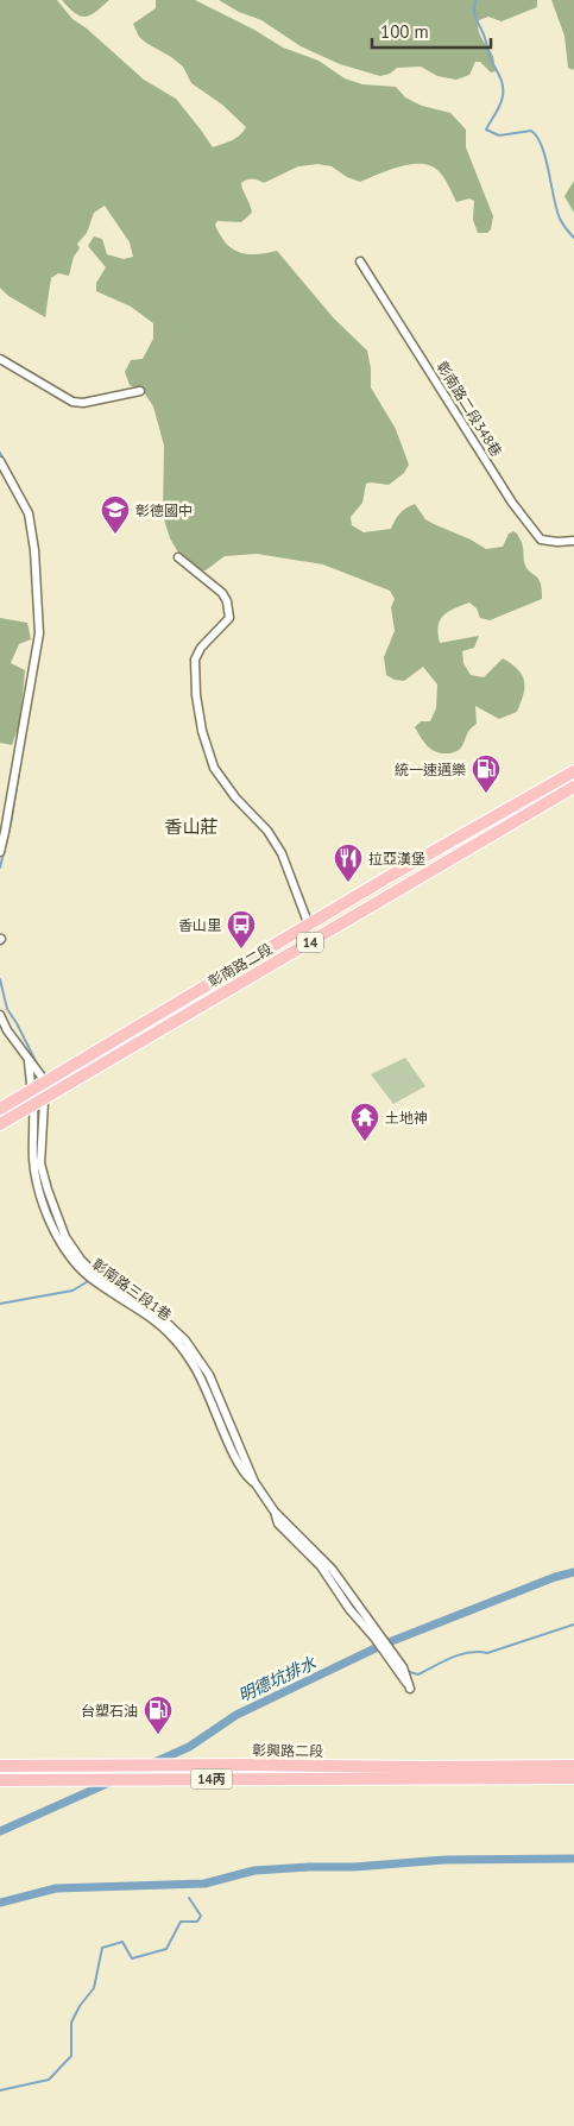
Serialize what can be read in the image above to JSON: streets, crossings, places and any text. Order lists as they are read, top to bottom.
{
  "streets": {
    "main road": [
      "14",
      "彰南路二段",
      "彰興路二段",
      "14丙"
    ],
    "street": ["彰南路二段348巷", "彰南路三段1巷"]
  },
  "crossings": [
    ["14", "彰南路二段"],
    ["14", "彰南路三段1巷"],
    ["彰南路二段", "彰南路三段1巷"]
  ],
  "districts": ["香山莊"],
  "water": ["明德坑排水"],
  "places": {
    "school or university": ["彰德國中"],
    "fuel station": ["統一速邁樂", "台塑石油"],
    "restaurant": ["拉亞漢堡"],
    "bus stop": ["香山里"],
    "temple": ["土地神"]
  },
  "scale_bar": "100 m"
}
